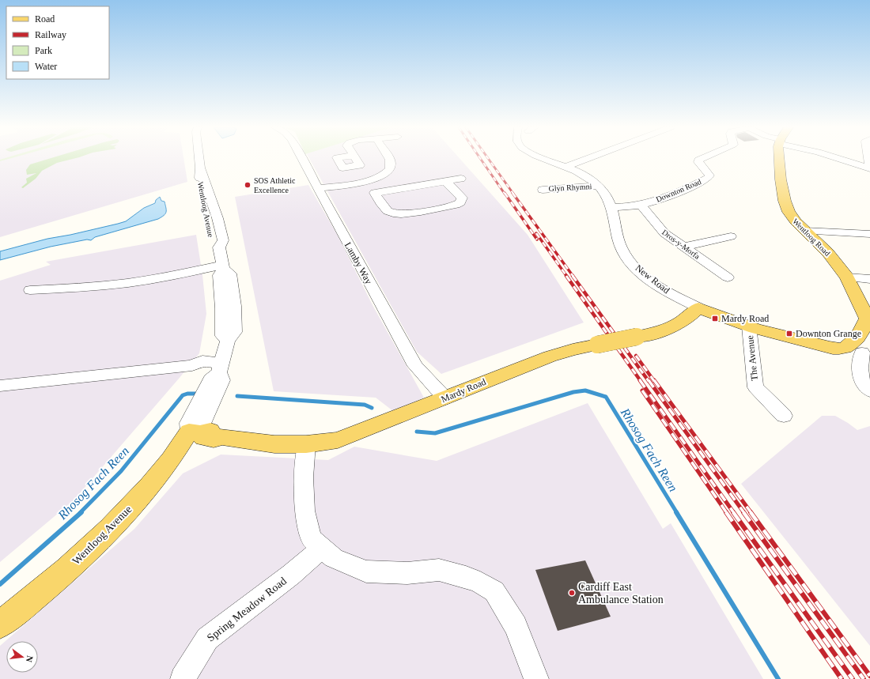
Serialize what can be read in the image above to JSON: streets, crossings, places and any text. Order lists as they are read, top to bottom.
{
  "streets": {
    "main road": [
      "Wentloog Avenue",
      "Wentloog Road",
      "New Road",
      "Mardy Road"
    ],
    "street": [
      "Glyn Rhymni",
      "Downton Road",
      "Dros-y-Morfa",
      "Lamby Way",
      "The Avenue",
      "Spring Meadow Road"
    ]
  },
  "crossings": [
    ["Glyn Rhymni", "New Road"],
    ["Downton Road", "Dros-y-Morfa"],
    ["Downton Road", "New Road"],
    ["Wentloog Avenue", "Mardy Road"],
    ["Lamby Way", "Mardy Road"],
    ["New Road", "The Avenue"],
    ["New Road", "Mardy Road"]
  ],
  "water": ["Rhosog Fach Reen"],
  "places": {
    "other": ["SOS Athletic Excellence", "Cardiff East Ambulance Station"],
    "transit": ["Mardy Road", "Downton Grange"]
  },
  "legend": [
    "Road",
    "Railway",
    "Park",
    "Water"
  ],
  "north": "right"
}
